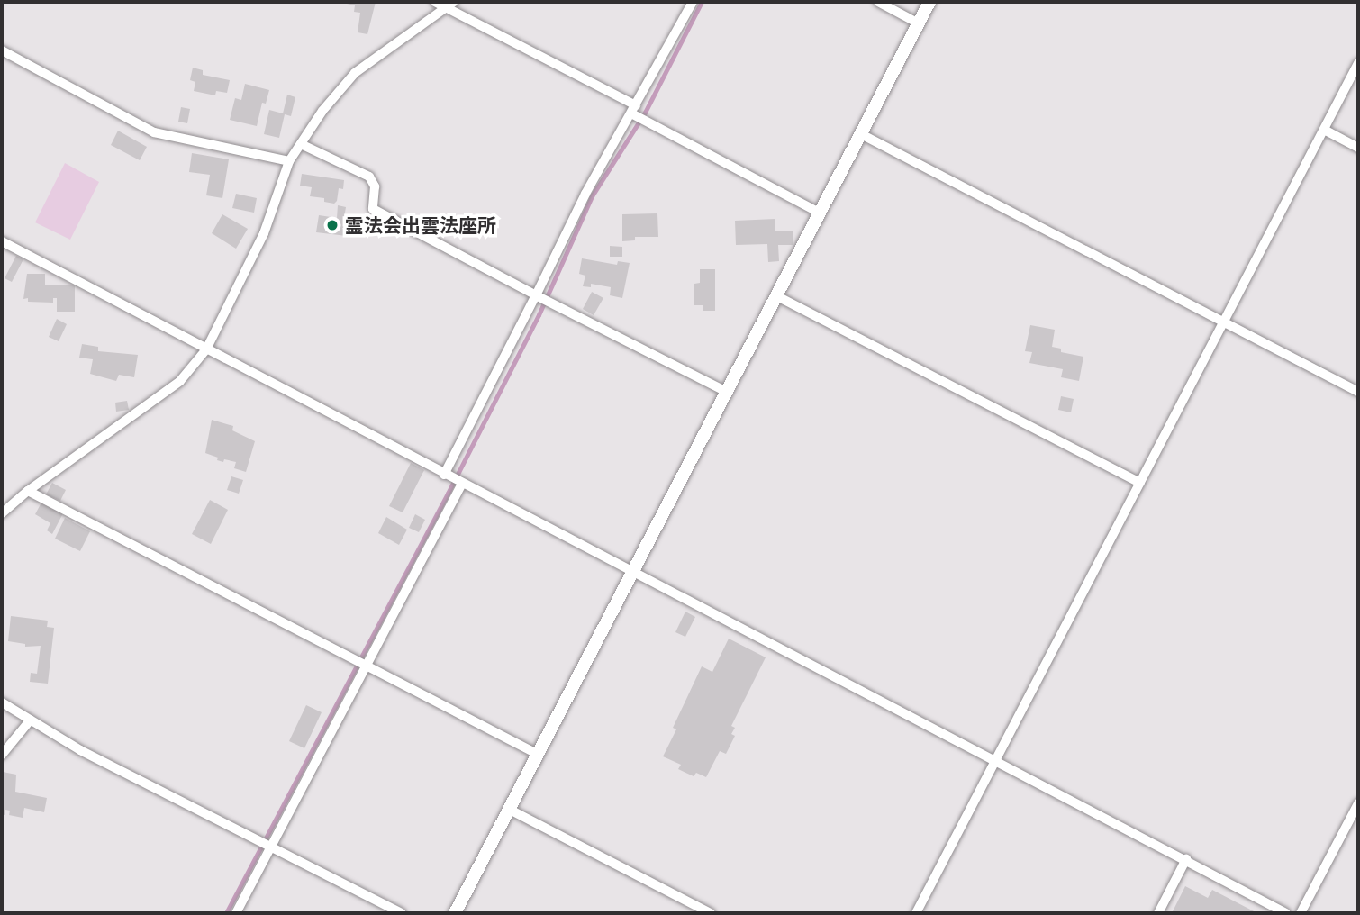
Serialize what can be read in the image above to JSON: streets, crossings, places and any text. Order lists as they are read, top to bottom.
{
  "places": ["霊法会出雲法座所"]
}
